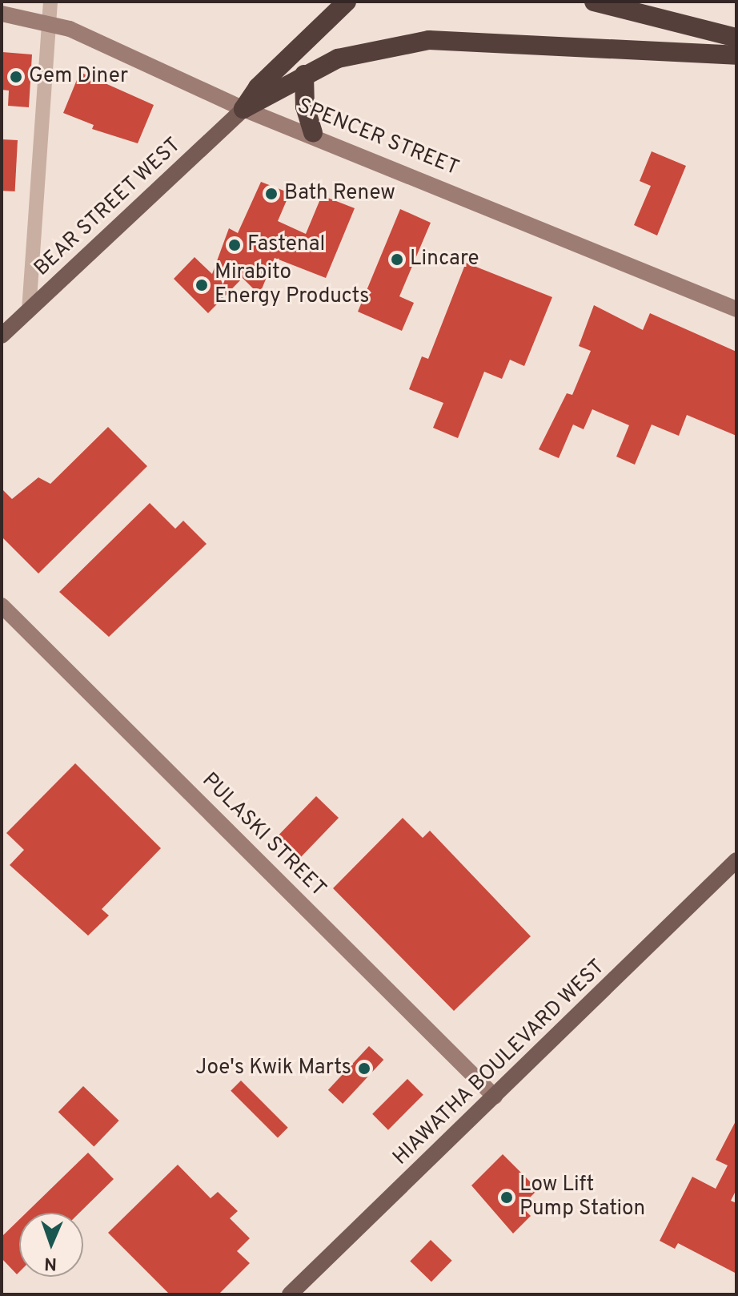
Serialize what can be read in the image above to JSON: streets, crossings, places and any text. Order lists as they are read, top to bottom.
{
  "streets": {
    "main road": [
      "SPENCER STREET",
      "BEAR STREET WEST",
      "PULASKI STREET",
      "HIAWATHA BOULEVARD WEST"
    ]
  },
  "crossings": [
    ["SPENCER STREET", "BEAR STREET WEST"],
    ["PULASKI STREET", "HIAWATHA BOULEVARD WEST"]
  ],
  "places": [
    "Gem Diner",
    "Bath Renew",
    "Fastenal",
    "Lincare",
    "Mirabito Energy Products",
    "Joe's Kwik Marts",
    "Low Lift Pump Station"
  ],
  "north": "bottom"
}
